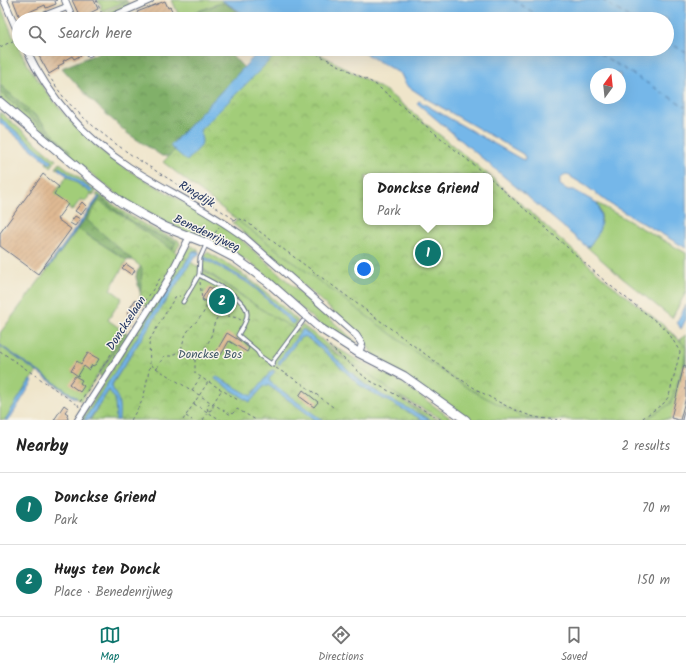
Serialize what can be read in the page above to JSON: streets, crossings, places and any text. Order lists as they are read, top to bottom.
{
  "streets": {
    "street": ["Ringdijk", "Benedenrijweg", "Donckselaan"]
  },
  "crossings": [
    ["Ringdijk", "Benedenrijweg"],
    ["Benedenrijweg", "Donckselaan"]
  ],
  "parks": ["Donckse Bos"],
  "north": "top",
  "page": {
    "search": "Search here",
    "popup": ["Donckse Griend", "Park"],
    "pins": ["1", "2"],
    "heading": ["Nearby", "2 results"],
    "list": [
      {
        "mark": "1",
        "name": "Donckse Griend",
        "note": "Park",
        "value": "70 m"
      },
      {
        "mark": "2",
        "name": "Huys ten Donck",
        "note": "Place · Benedenrijweg",
        "value": "150 m"
      }
    ],
    "nav": ["Map", "Directions", "Saved"]
  }
}
